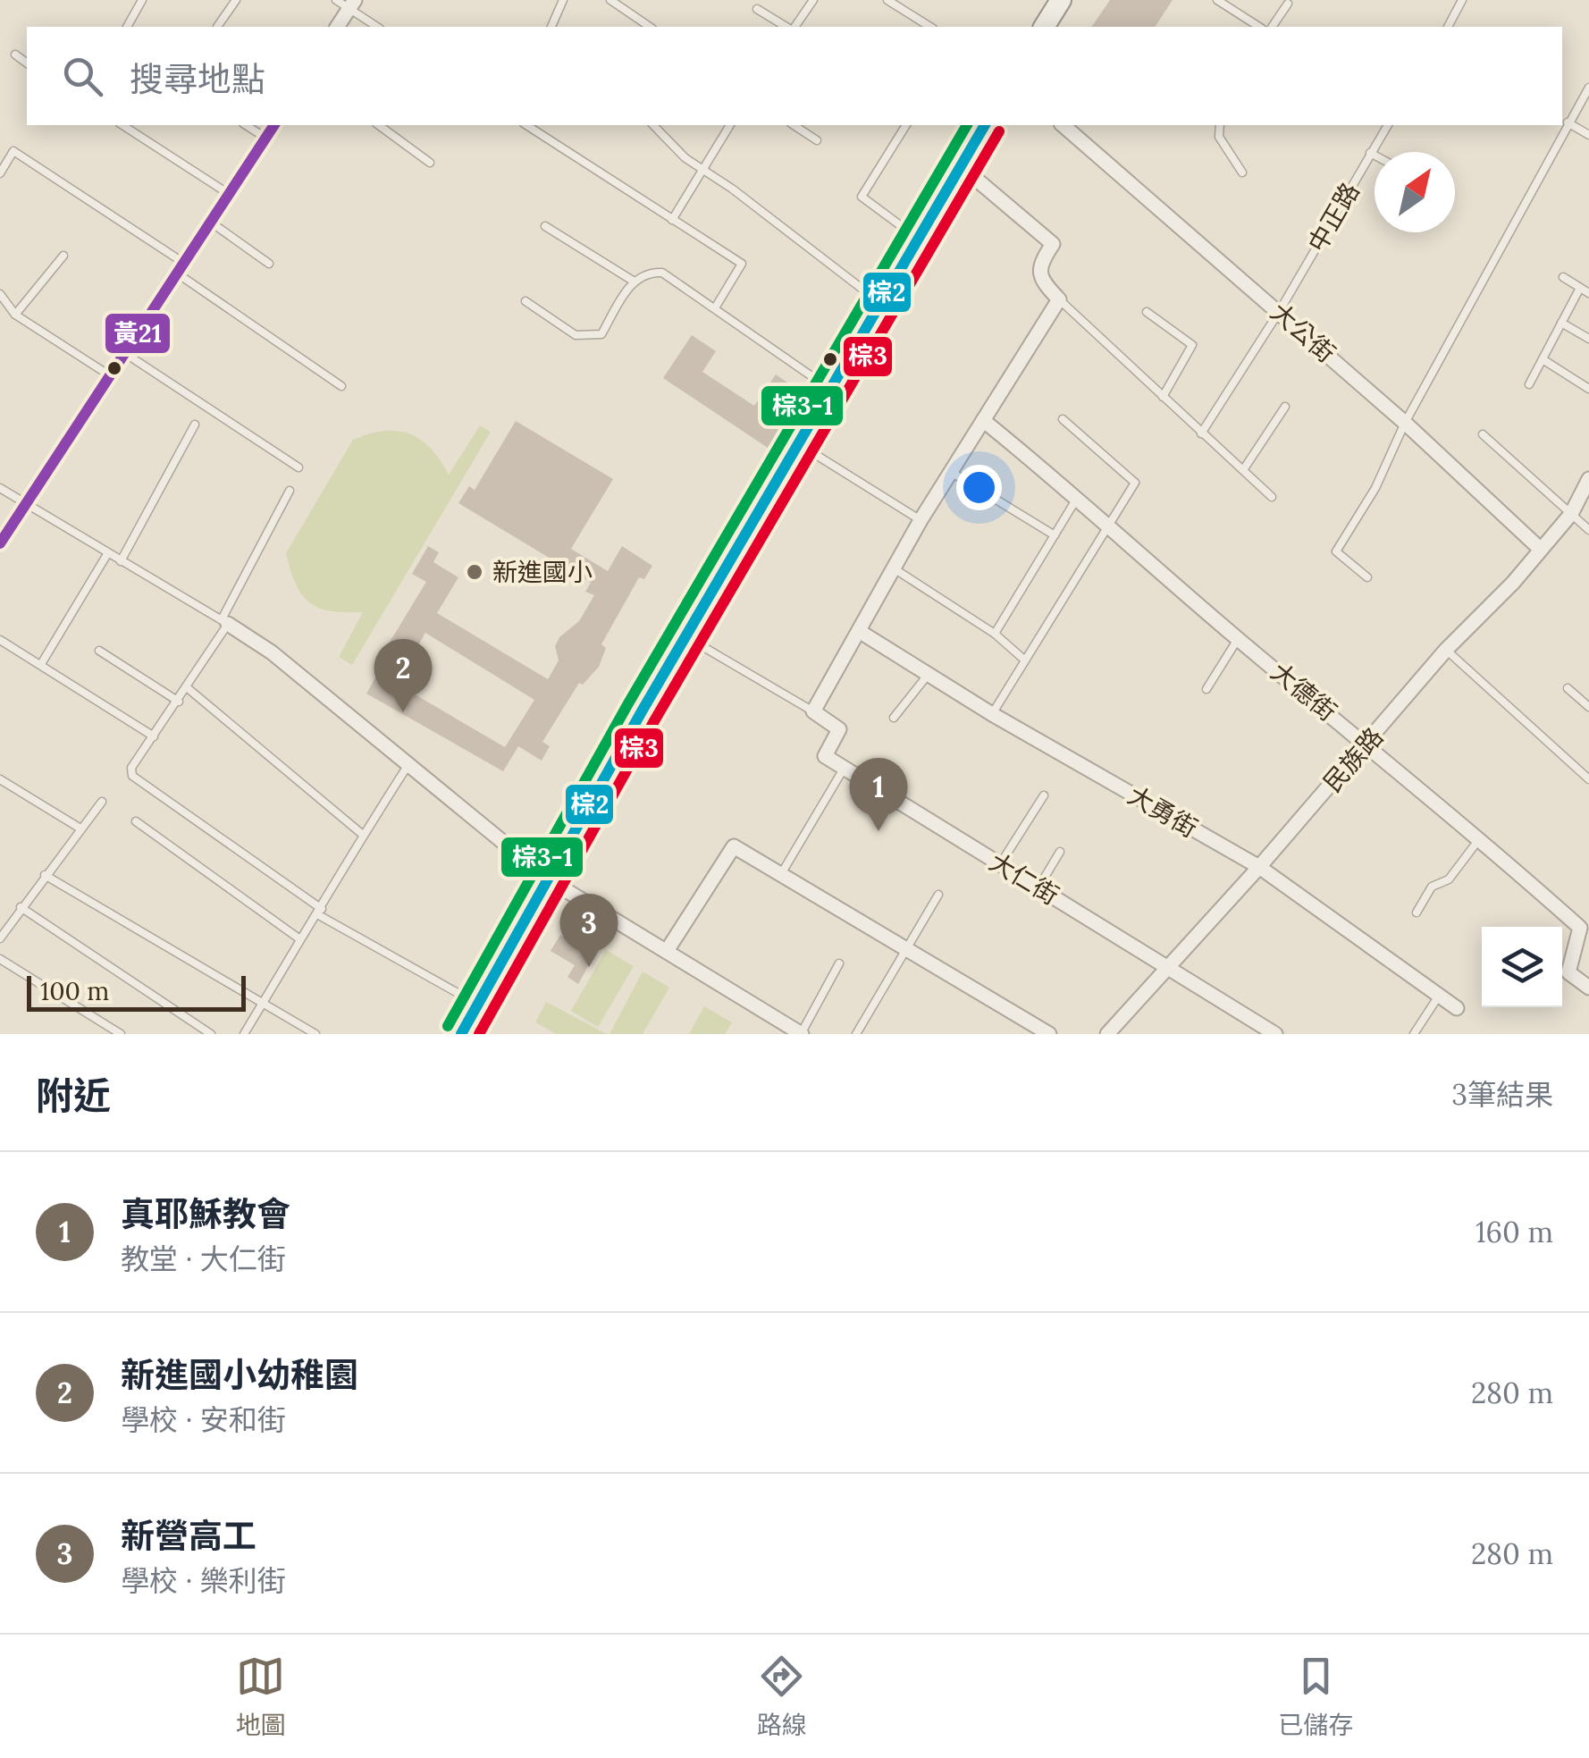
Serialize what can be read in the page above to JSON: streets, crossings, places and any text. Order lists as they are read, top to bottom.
{
  "streets": {
    "street": [
      "大公街",
      "大德街",
      "民族路",
      "大勇街",
      "大仁街"
    ],
    "lane": ["中正路"]
  },
  "crossings": [
    ["中正路", "大公街"],
    ["大公街", "民族路"],
    ["大德街", "民族路"],
    ["民族路", "大勇街"],
    ["民族路", "大仁街"]
  ],
  "places": ["新進國小"],
  "lines": [
    "transit line 棕2",
    "transit line 棕3-1",
    "transit line 黃21",
    "transit line 棕3"
  ],
  "scale_bar": "100 m",
  "north": "top right",
  "page": {
    "search": "搜尋地點",
    "pins": ["2", "1", "3"],
    "scale": "100 m",
    "heading": ["附近", "3筆結果"],
    "list": [
      {
        "mark": "1",
        "name": "真耶穌教會",
        "note": "教堂 · 大仁街",
        "value": "160 m"
      },
      {
        "mark": "2",
        "name": "新進國小幼稚園",
        "note": "學校 · 安和街",
        "value": "280 m"
      },
      {
        "mark": "3",
        "name": "新營高工",
        "note": "學校 · 樂利街",
        "value": "280 m"
      }
    ],
    "nav": ["地圖", "路線", "已儲存"]
  }
}
